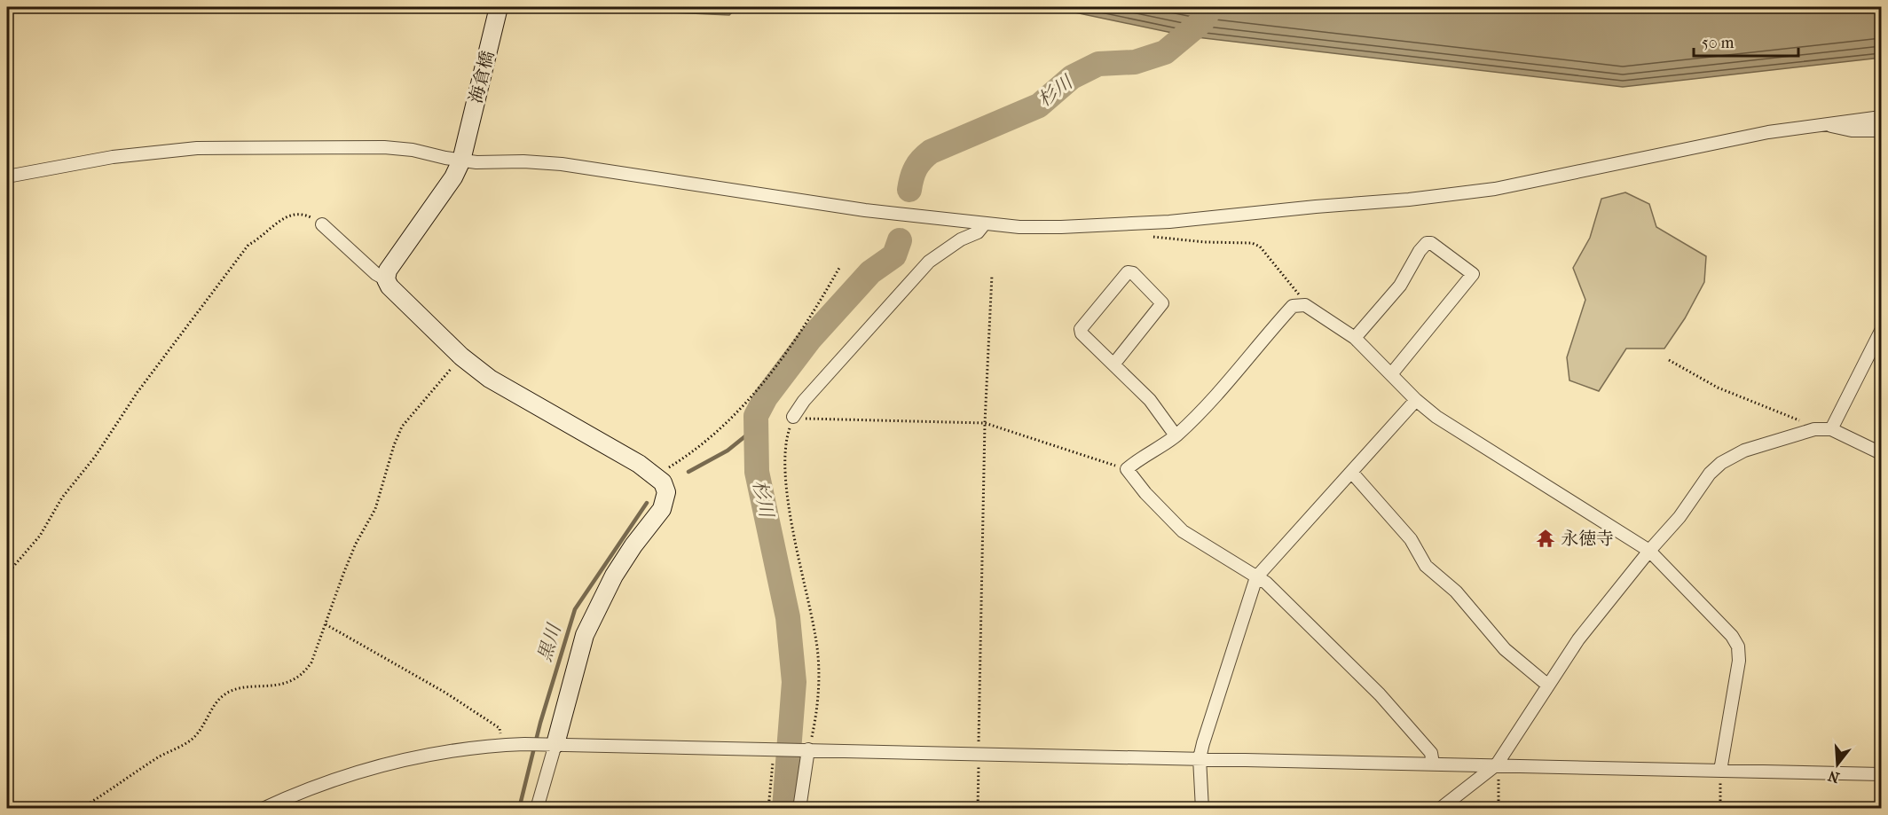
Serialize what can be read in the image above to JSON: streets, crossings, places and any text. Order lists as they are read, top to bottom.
{
  "streets": {
    "street": ["海倉橋"]
  },
  "water": ["杉川", "黒川"],
  "places": {
    "temple": ["永徳寺"]
  },
  "scale_bar": "50 m",
  "north": "bottom"
}
